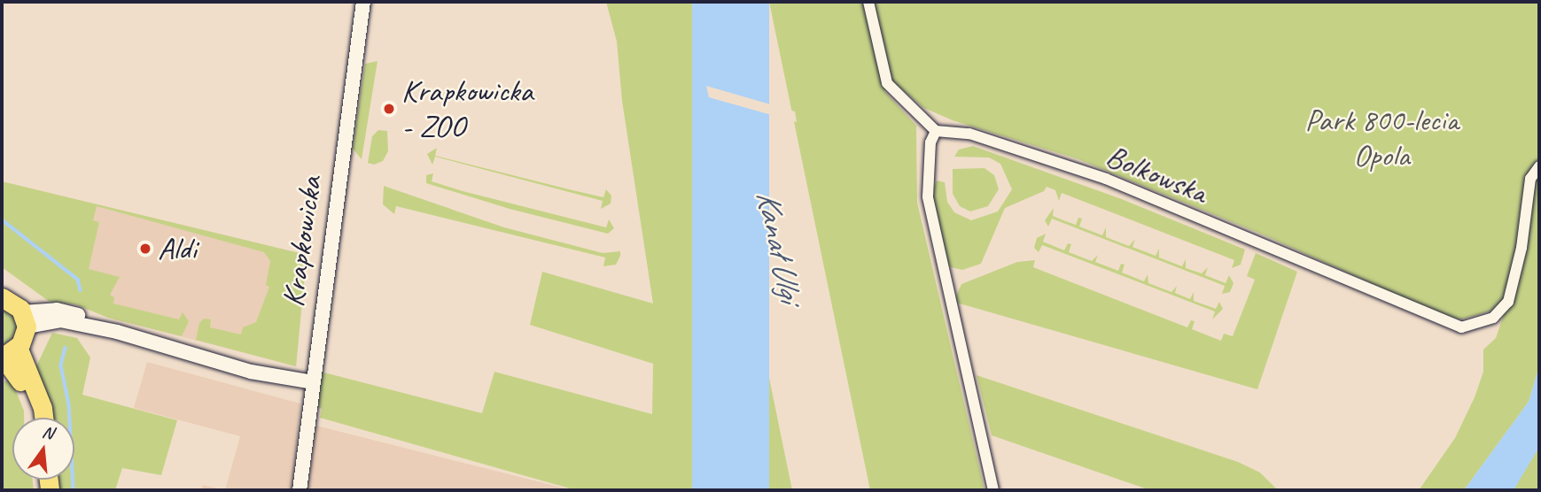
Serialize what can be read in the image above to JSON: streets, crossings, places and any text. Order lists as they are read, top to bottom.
{
  "streets": {
    "street": ["Bolkowska", "Krapkowicka"]
  },
  "water": ["Kanał Ulgi"],
  "parks": ["Park 800-lecia Opola"],
  "places": ["Krapkowicka - ZOO", "Aldi"],
  "north": "top"
}
